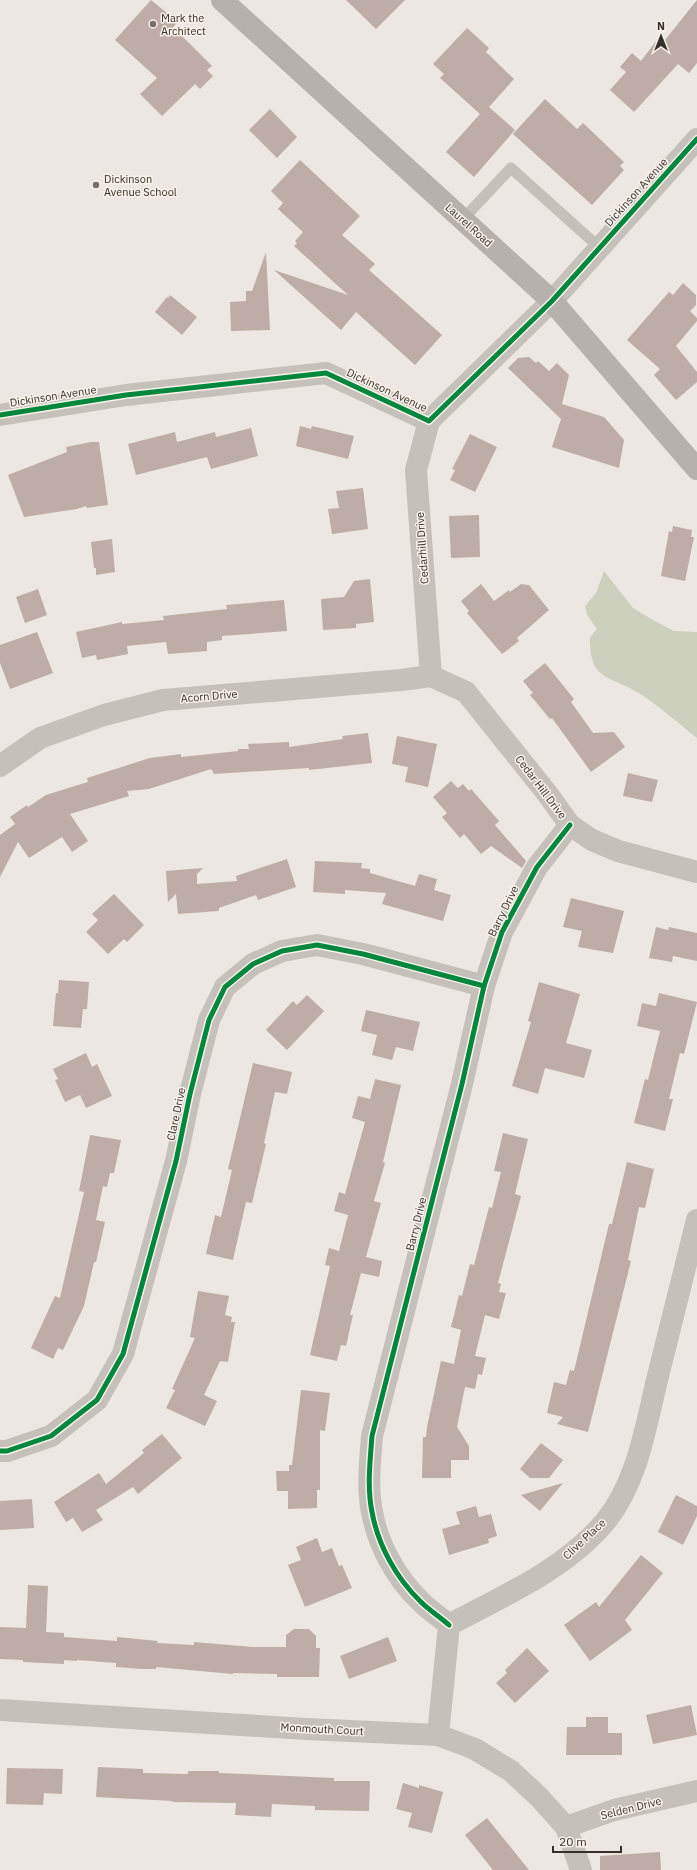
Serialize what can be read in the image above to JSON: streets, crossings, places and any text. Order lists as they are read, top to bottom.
{
  "streets": {
    "main road": ["Laurel Road"],
    "street": [
      "Dickinson Avenue",
      "Cedarhill Drive",
      "Acorn Drive",
      "Cedar Hill Drive",
      "Barry Drive",
      "Clare Drive",
      "Clive Place",
      "Monmouth Court",
      "Selden Drive"
    ]
  },
  "crossings": [
    ["Dickinson Avenue", "Laurel Road"],
    ["Dickinson Avenue", "Cedarhill Drive"],
    ["Cedarhill Drive", "Acorn Drive"],
    ["Cedarhill Drive", "Cedar Hill Drive"],
    ["Acorn Drive", "Cedar Hill Drive"],
    ["Cedar Hill Drive", "Barry Drive"],
    ["Barry Drive", "Clare Drive"],
    ["Barry Drive", "Clive Place"],
    ["Monmouth Court", "Selden Drive"]
  ],
  "places": ["Mark the Architect", "Dickinson Avenue School"],
  "scale_bar": "20 m",
  "north": "top"
}
